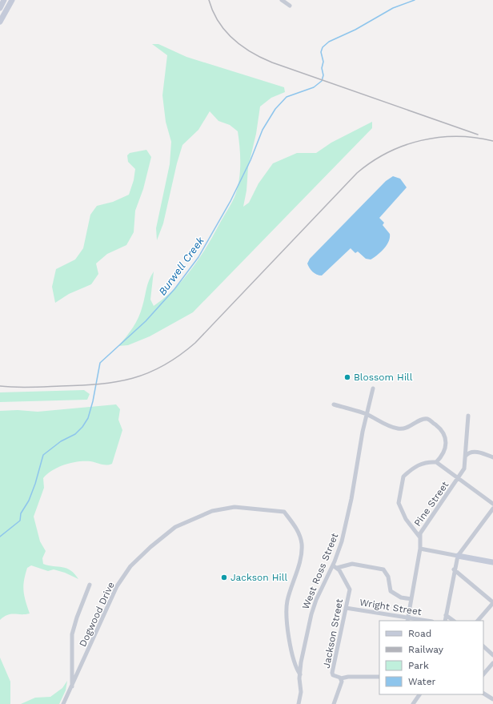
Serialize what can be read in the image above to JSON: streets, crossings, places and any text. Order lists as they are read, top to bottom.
{
  "streets": {
    "street": [
      "Pine Street",
      "West Ross Street",
      "Wright Street",
      "Dogwood Drive",
      "Jackson Street"
    ]
  },
  "crossings": [
    ["Pine Street", "Wright Street"],
    ["West Ross Street", "Dogwood Drive"],
    ["West Ross Street", "Jackson Street"],
    ["Wright Street", "Jackson Street"]
  ],
  "water": ["Burwell Creek"],
  "places": ["Blossom Hill", "Jackson Hill"],
  "legend": [
    "Road",
    "Railway",
    "Park",
    "Water"
  ]
}
